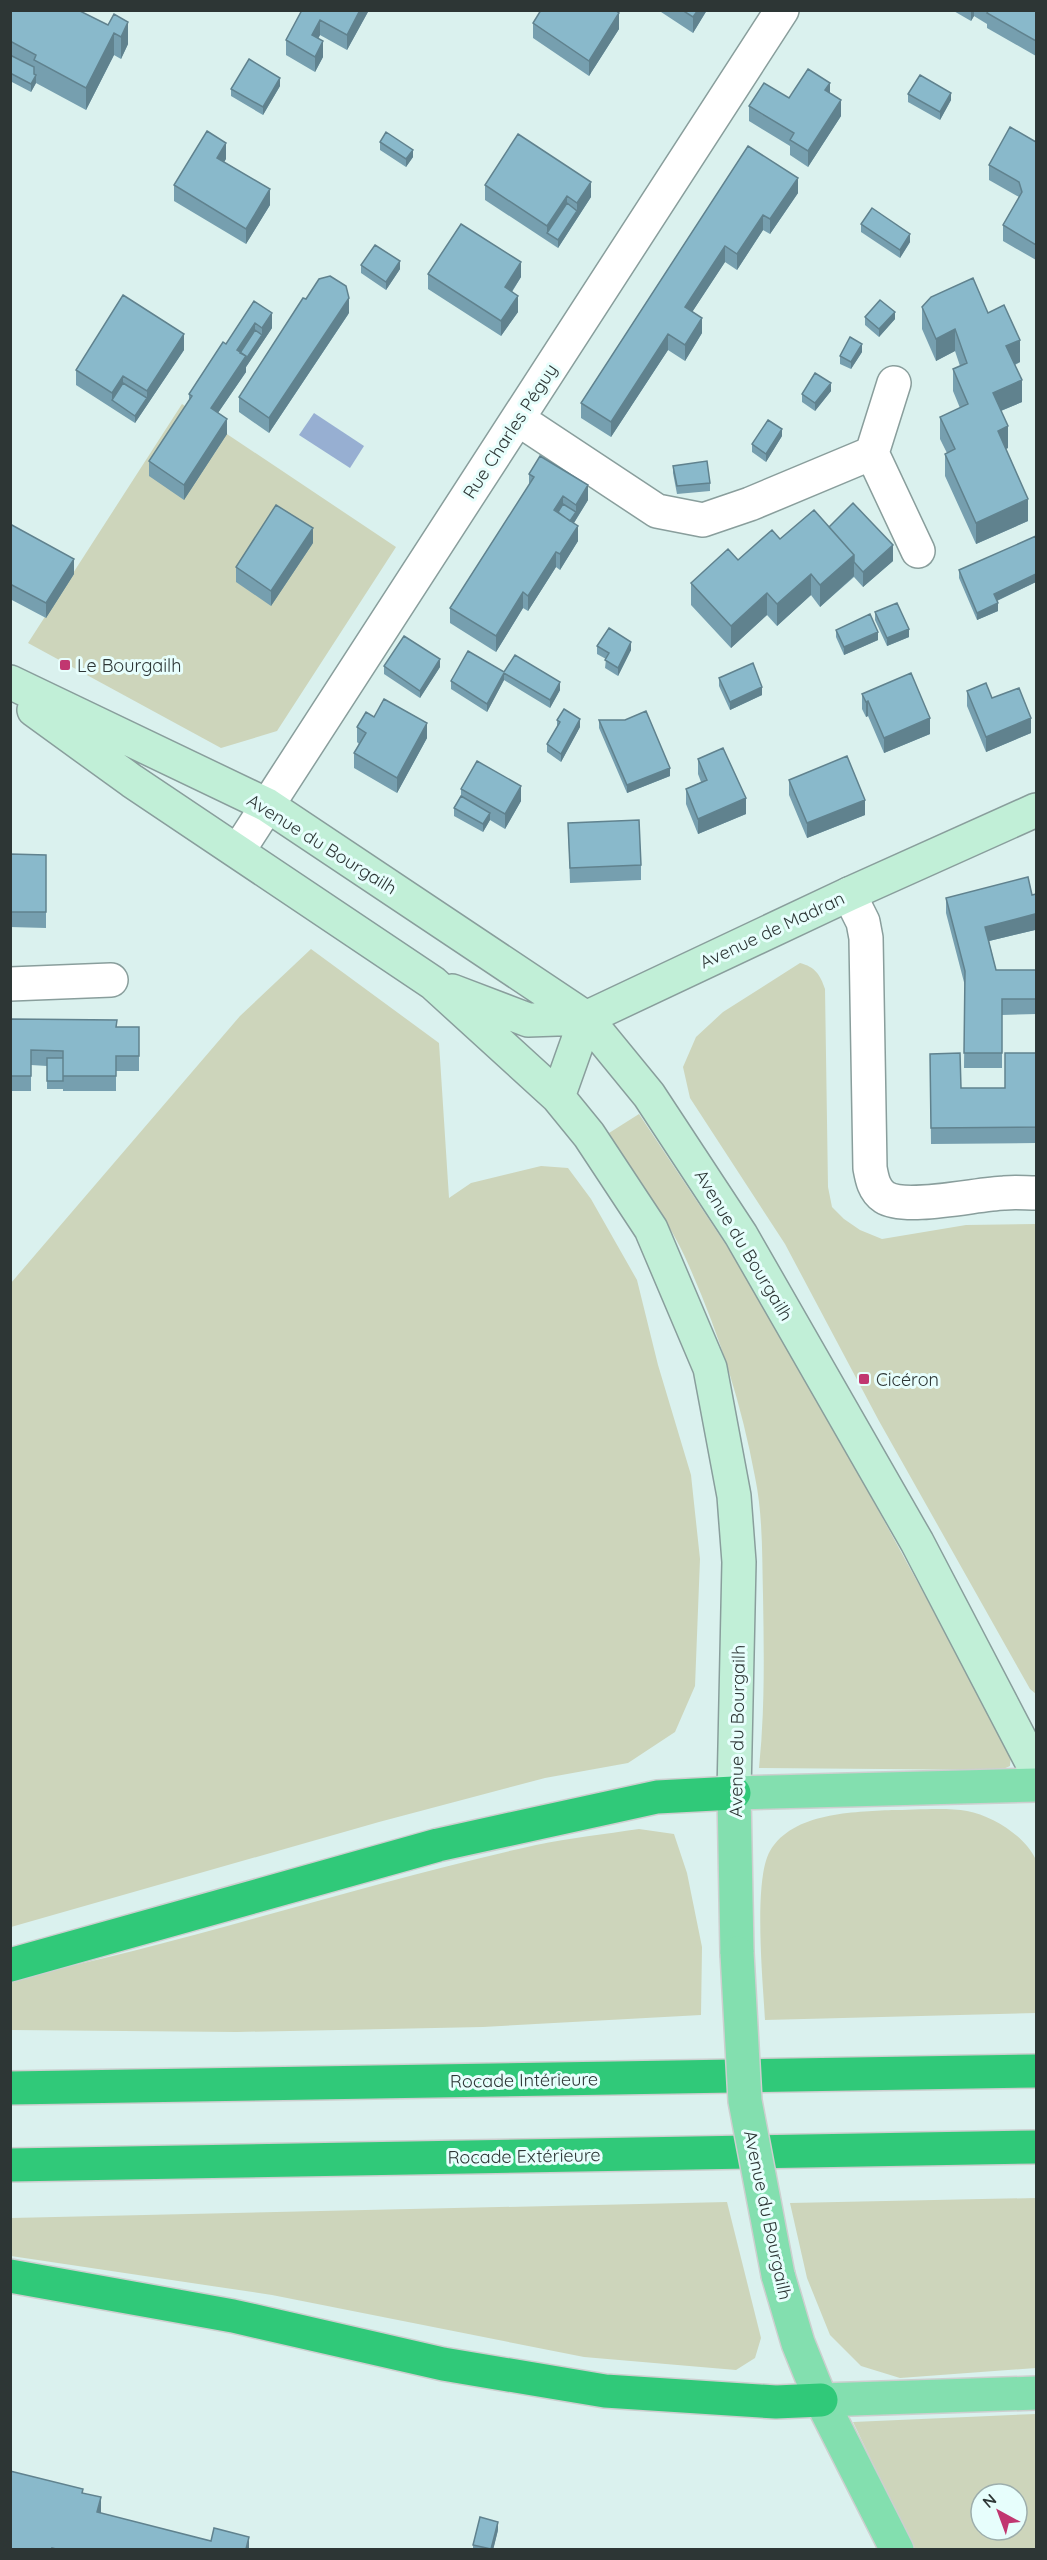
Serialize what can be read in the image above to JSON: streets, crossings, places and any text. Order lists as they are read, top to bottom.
{
  "streets": {
    "highway": ["Rocade Intérieure", "Rocade Extérieure"],
    "main road": ["Avenue du Bourgailh", "Avenue de Madran"],
    "street": ["Rue Charles Péguy"]
  },
  "crossings": [
    ["Rue Charles Péguy", "Avenue du Bourgailh"],
    ["Avenue du Bourgailh", "Avenue de Madran"]
  ],
  "places": {
    "transit": ["Le Bourgailh", "Cicéron"]
  },
  "north": "top left"
}
